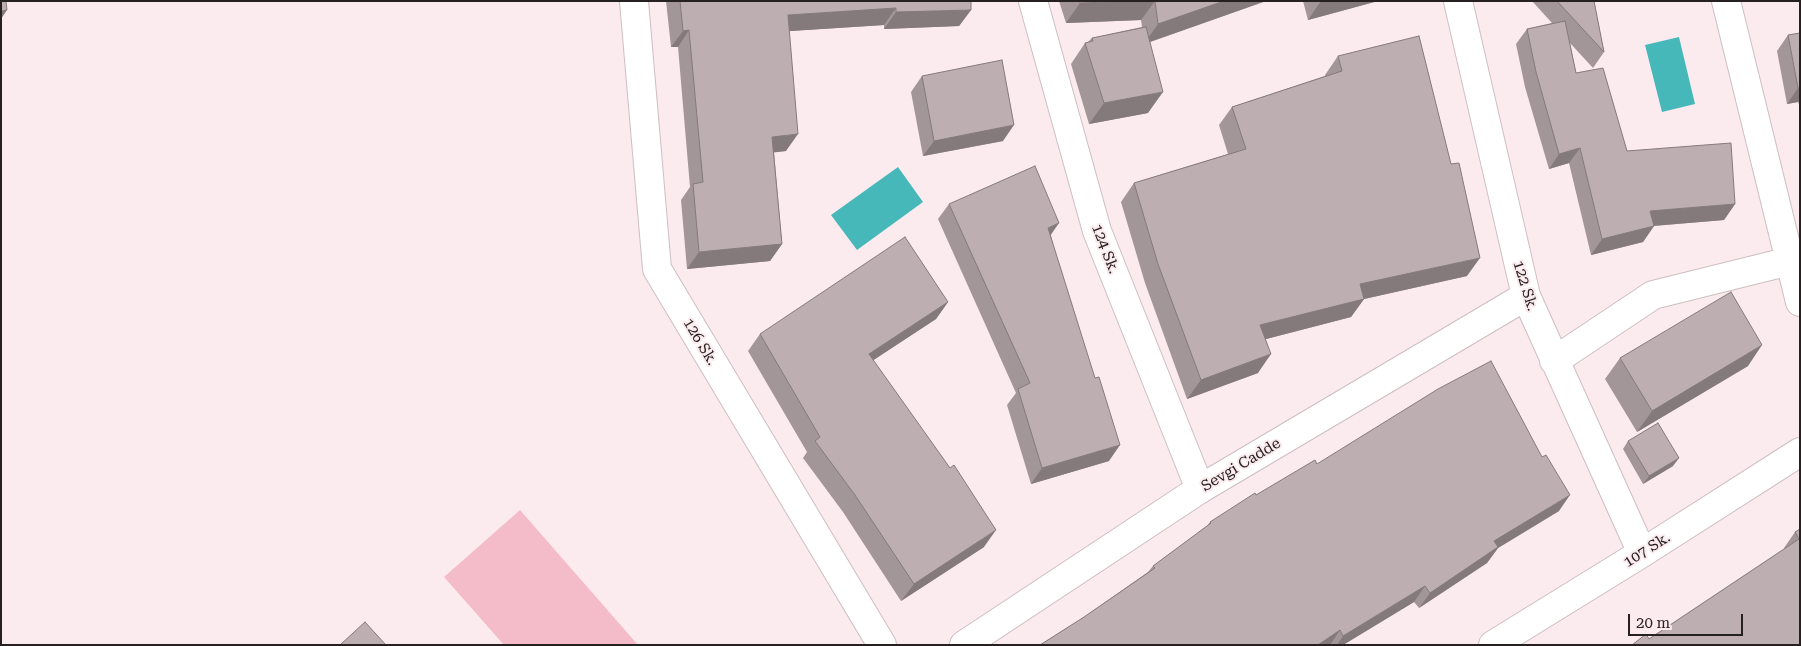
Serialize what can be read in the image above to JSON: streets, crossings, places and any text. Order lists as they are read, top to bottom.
{
  "streets": {
    "street": [
      "124 Sk.",
      "122 Sk.",
      "126 Sk.",
      "Sevgi Cadde",
      "107 Sk."
    ]
  },
  "crossings": [
    ["124 Sk.", "Sevgi Cadde"],
    ["122 Sk.", "Sevgi Cadde"],
    ["122 Sk.", "107 Sk."]
  ],
  "scale_bar": "20 m"
}
